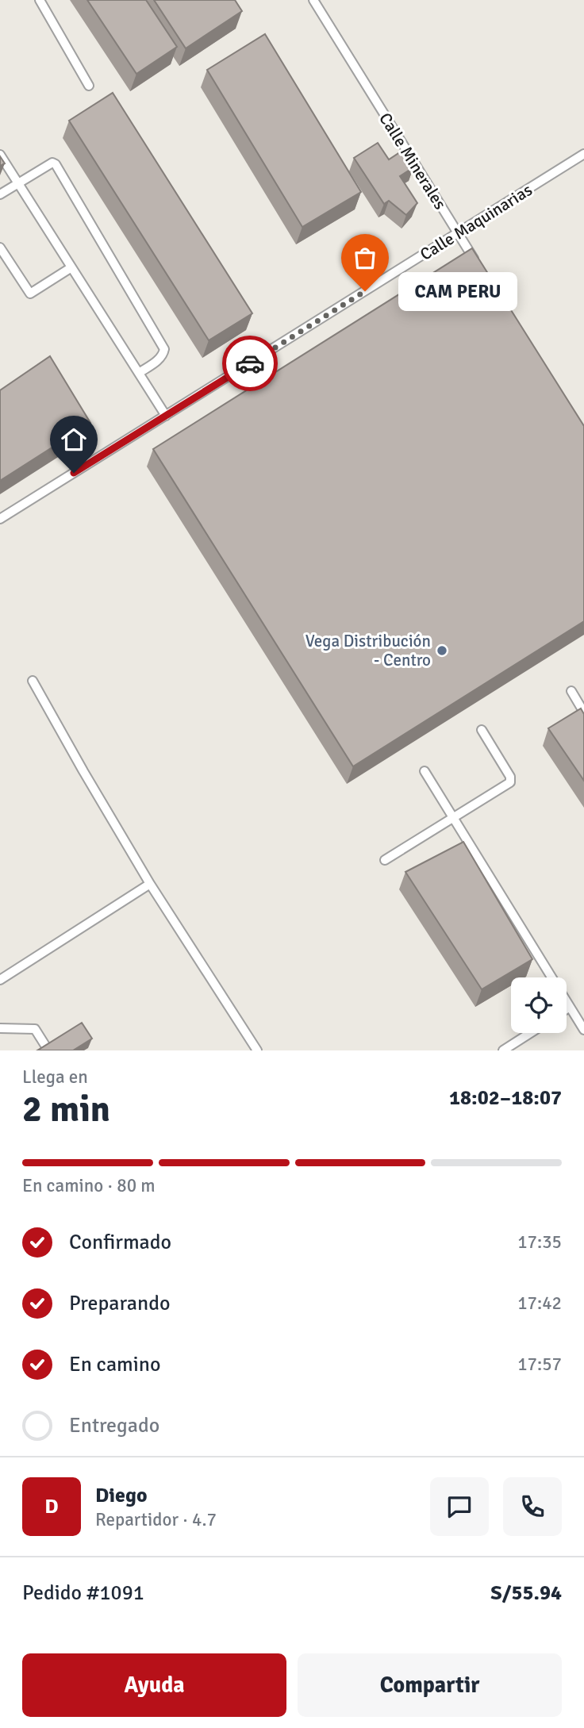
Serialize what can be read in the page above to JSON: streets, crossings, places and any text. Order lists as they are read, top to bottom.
{
  "streets": {
    "lane": ["Calle Minerales", "Calle Maquinarias"]
  },
  "crossings": [
    ["Calle Minerales", "Calle Maquinarias"]
  ],
  "places": ["CAM PERU", "Vega Distribución - Centro"],
  "page": {
    "bubble": "CAM PERU",
    "heading": ["2 min", "Llega en", "18:02–18:07"],
    "panel": [
      "Diego",
      "Repartidor · 4.7",
      "Pedido #1091",
      "S/55.94"
    ],
    "bar": "En camino · 80 m",
    "list": [
      ["Confirmado", "17:35"],
      ["Preparando", "17:42"],
      ["En camino", "17:57"],
      "Entregado"
    ],
    "round": "D",
    "buttons": ["Ayuda", "Compartir"]
  }
}
